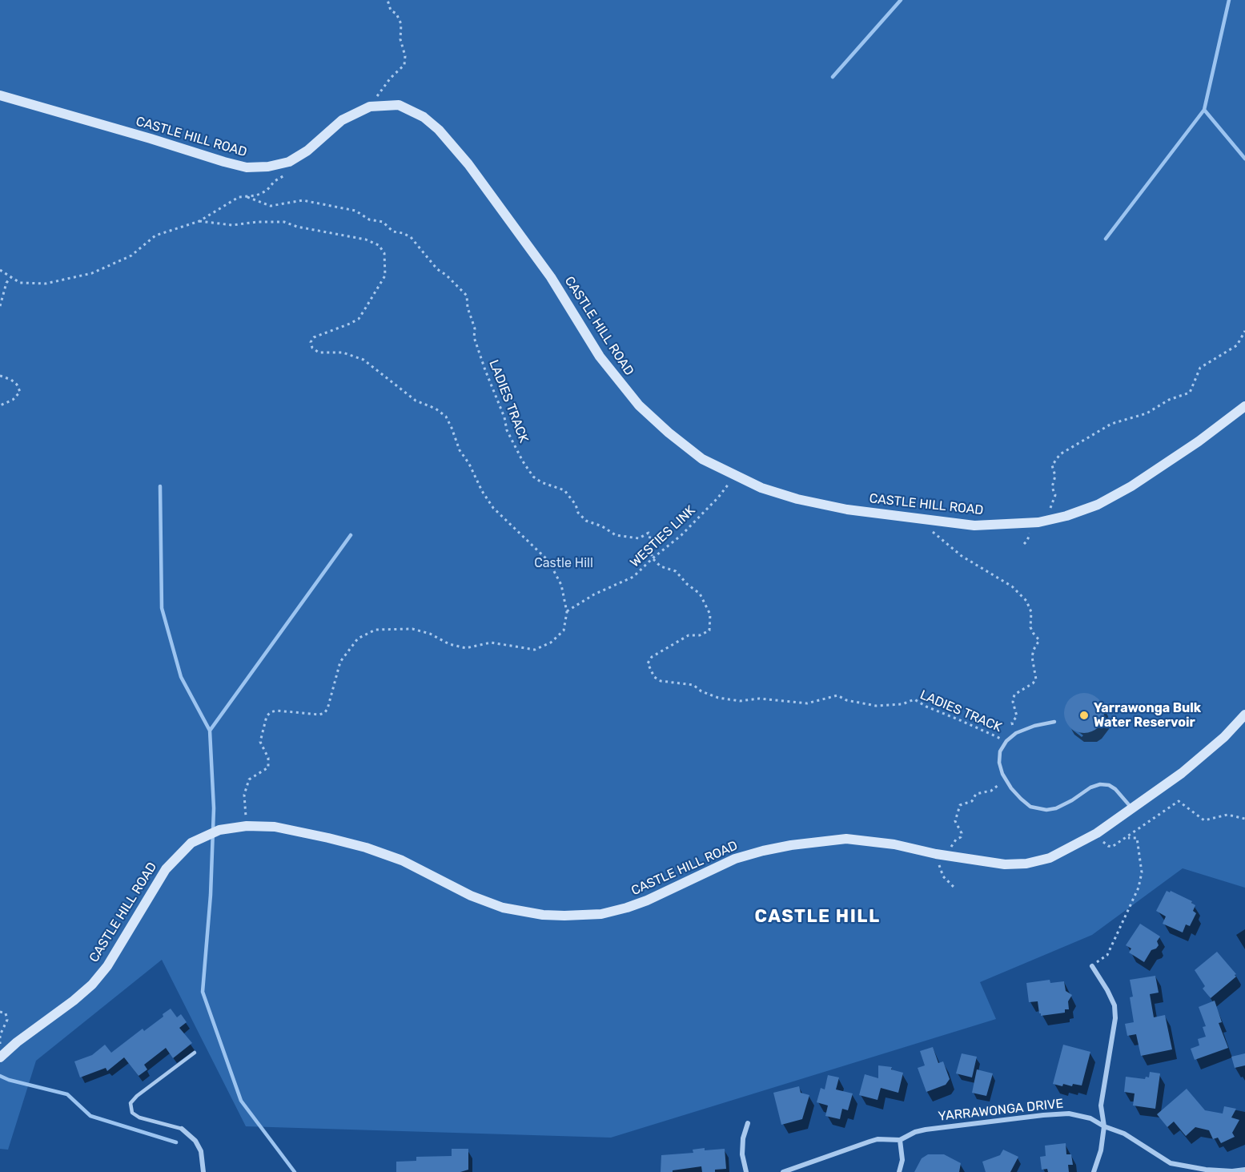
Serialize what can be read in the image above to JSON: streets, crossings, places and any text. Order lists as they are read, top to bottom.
{
  "streets": {
    "main road": ["CASTLE HILL ROAD"],
    "street": ["YARRAWONGA DRIVE"],
    "path": ["LADIES TRACK", "WESTIES LINK"]
  },
  "crossings": [
    ["CASTLE HILL ROAD", "WESTIES LINK"],
    ["LADIES TRACK", "WESTIES LINK"]
  ],
  "districts": ["CASTLE HILL"],
  "parks": ["Castle Hill"],
  "places": ["Yarrawonga Bulk Water Reservoir"]
}
